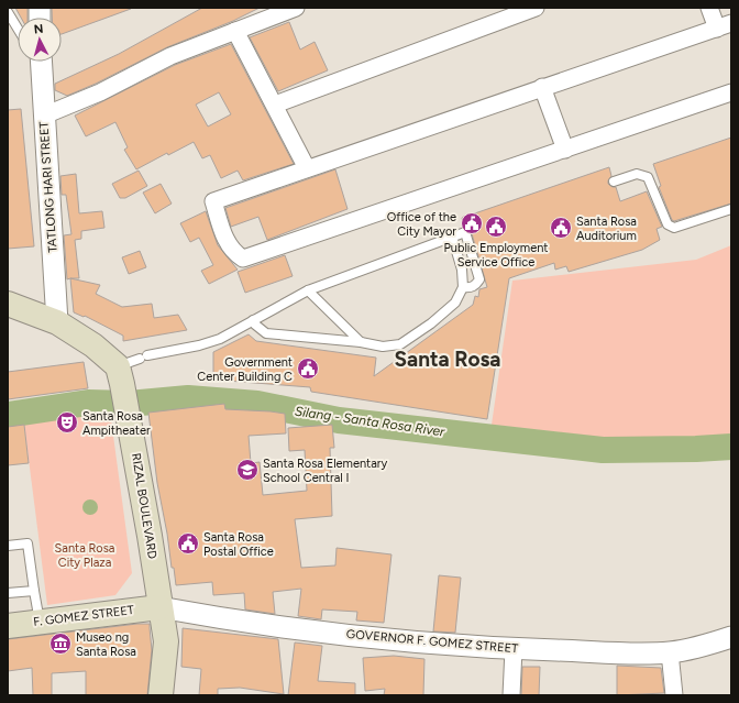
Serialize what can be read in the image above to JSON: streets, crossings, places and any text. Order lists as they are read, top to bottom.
{
  "streets": {
    "main road": ["RIZAL BOULEVARD", "F. GOMEZ STREET"],
    "street": ["TATLONG HARI STREET", "GOVERNOR F. GOMEZ STREET"]
  },
  "crossings": [
    ["RIZAL BOULEVARD", "F. GOMEZ STREET"],
    ["RIZAL BOULEVARD", "GOVERNOR F. GOMEZ STREET"],
    ["F. GOMEZ STREET", "GOVERNOR F. GOMEZ STREET"]
  ],
  "districts": ["Santa Rosa"],
  "water": ["Silang - Santa Rosa River"],
  "parks": ["Santa Rosa City Plaza"],
  "places": {
    "public building": [
      "Office of the City Mayor",
      "Public Employment Service Office",
      "Santa Rosa Auditorium",
      "Government Center Building C",
      "Santa Rosa Postal Office"
    ],
    "theatre": ["Santa Rosa Ampitheater"],
    "school or university": ["Santa Rosa Elementary School Central I"],
    "museum": ["Museo ng Santa Rosa"]
  },
  "north": "top"
}
